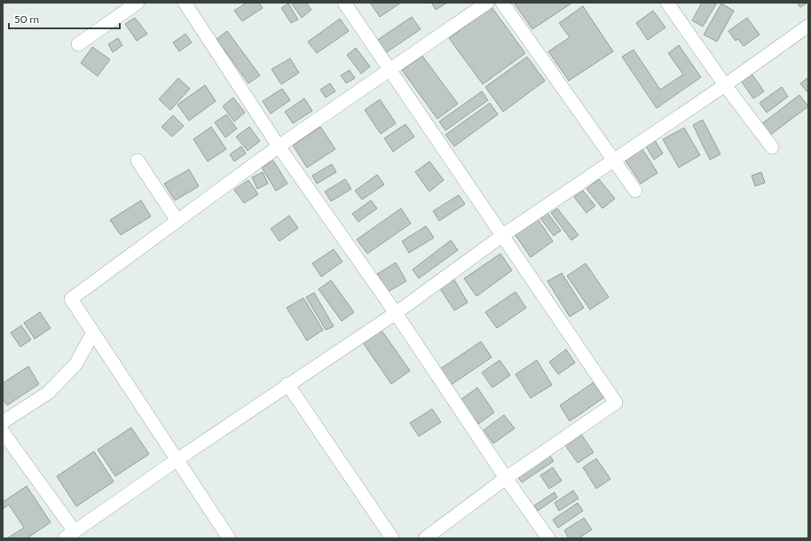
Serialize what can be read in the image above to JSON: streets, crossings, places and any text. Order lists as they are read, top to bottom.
{
  "scale_bar": "50 m"
}
